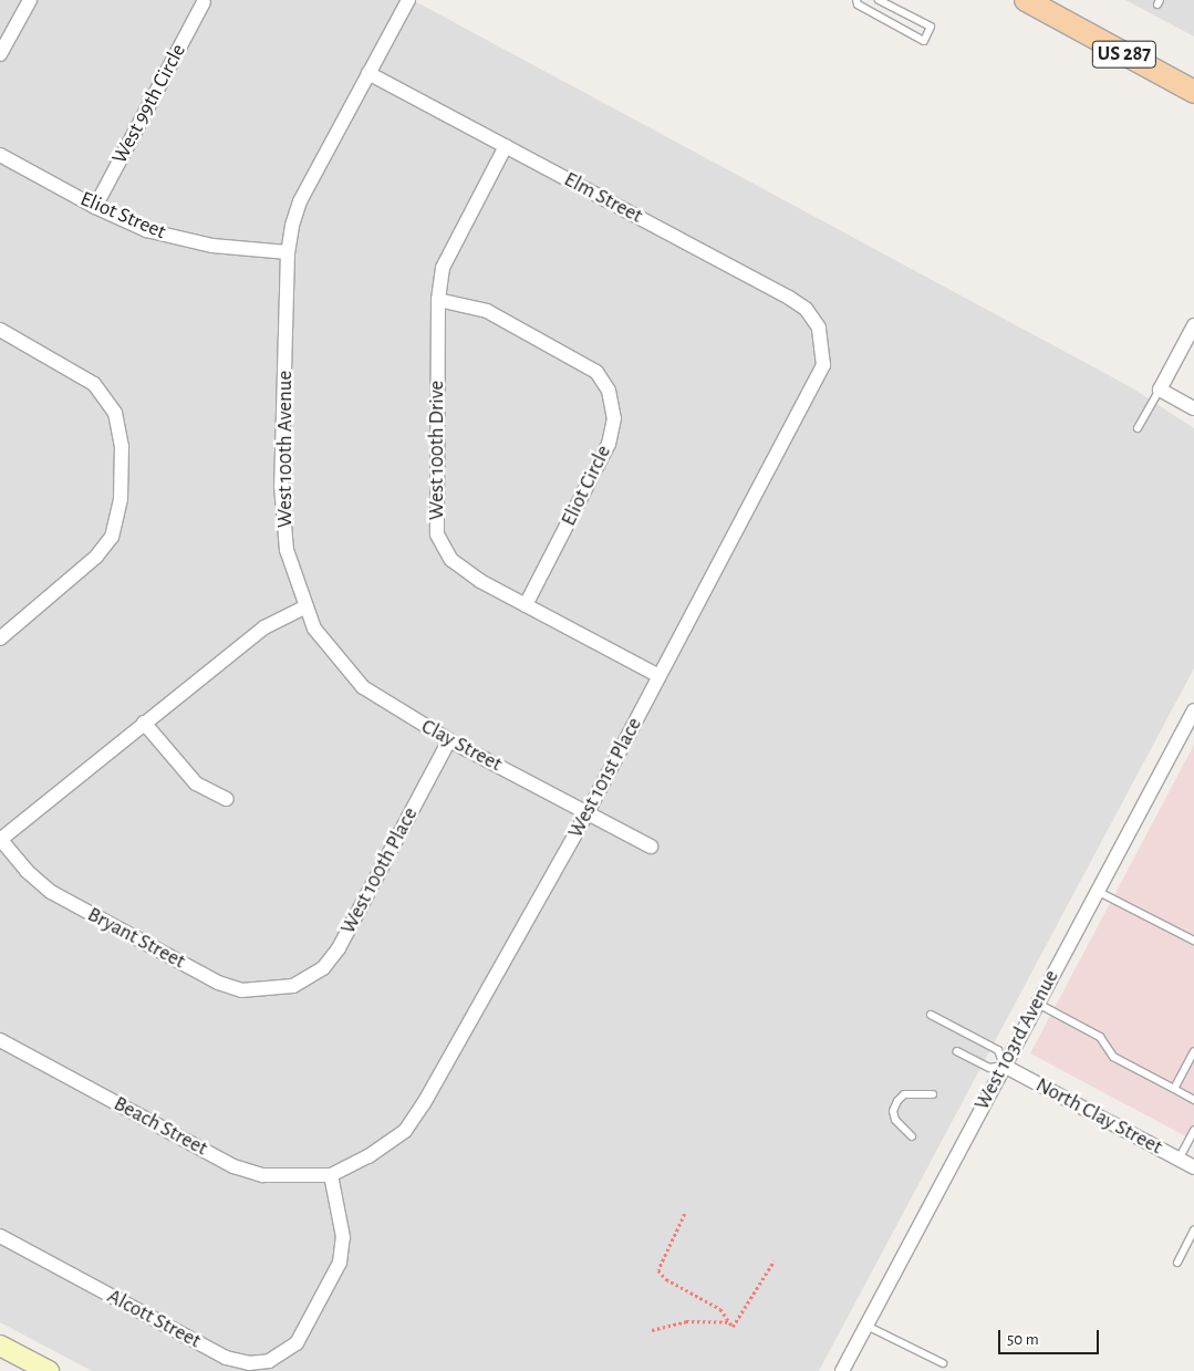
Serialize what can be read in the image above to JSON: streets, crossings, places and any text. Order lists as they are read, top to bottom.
{
  "streets": {
    "main road": ["US 287"],
    "street": [
      "West 99th Circle",
      "Elm Street",
      "Eliot Street",
      "West 100th Avenue",
      "West 100th Drive",
      "Eliot Circle",
      "Clay Street",
      "West 101st Place",
      "West 100th Place",
      "Bryant Street",
      "West 103rd Avenue",
      "North Clay Street",
      "Beach Street",
      "Alcott Street"
    ]
  },
  "crossings": [
    ["West 99th Circle", "Eliot Street"],
    ["Elm Street", "West 100th Avenue"],
    ["Elm Street", "West 100th Drive"],
    ["Elm Street", "West 101st Place"],
    ["Eliot Street", "West 100th Avenue"],
    ["West 100th Avenue", "Clay Street"],
    ["West 100th Drive", "Eliot Circle"],
    ["West 100th Drive", "West 101st Place"],
    ["Clay Street", "West 101st Place"],
    ["Clay Street", "West 100th Place"],
    ["West 101st Place", "Beach Street"],
    ["West 101st Place", "Alcott Street"],
    ["West 100th Place", "Bryant Street"],
    ["West 103rd Avenue", "North Clay Street"],
    ["Beach Street", "Alcott Street"]
  ],
  "scale_bar": "50 m"
}
